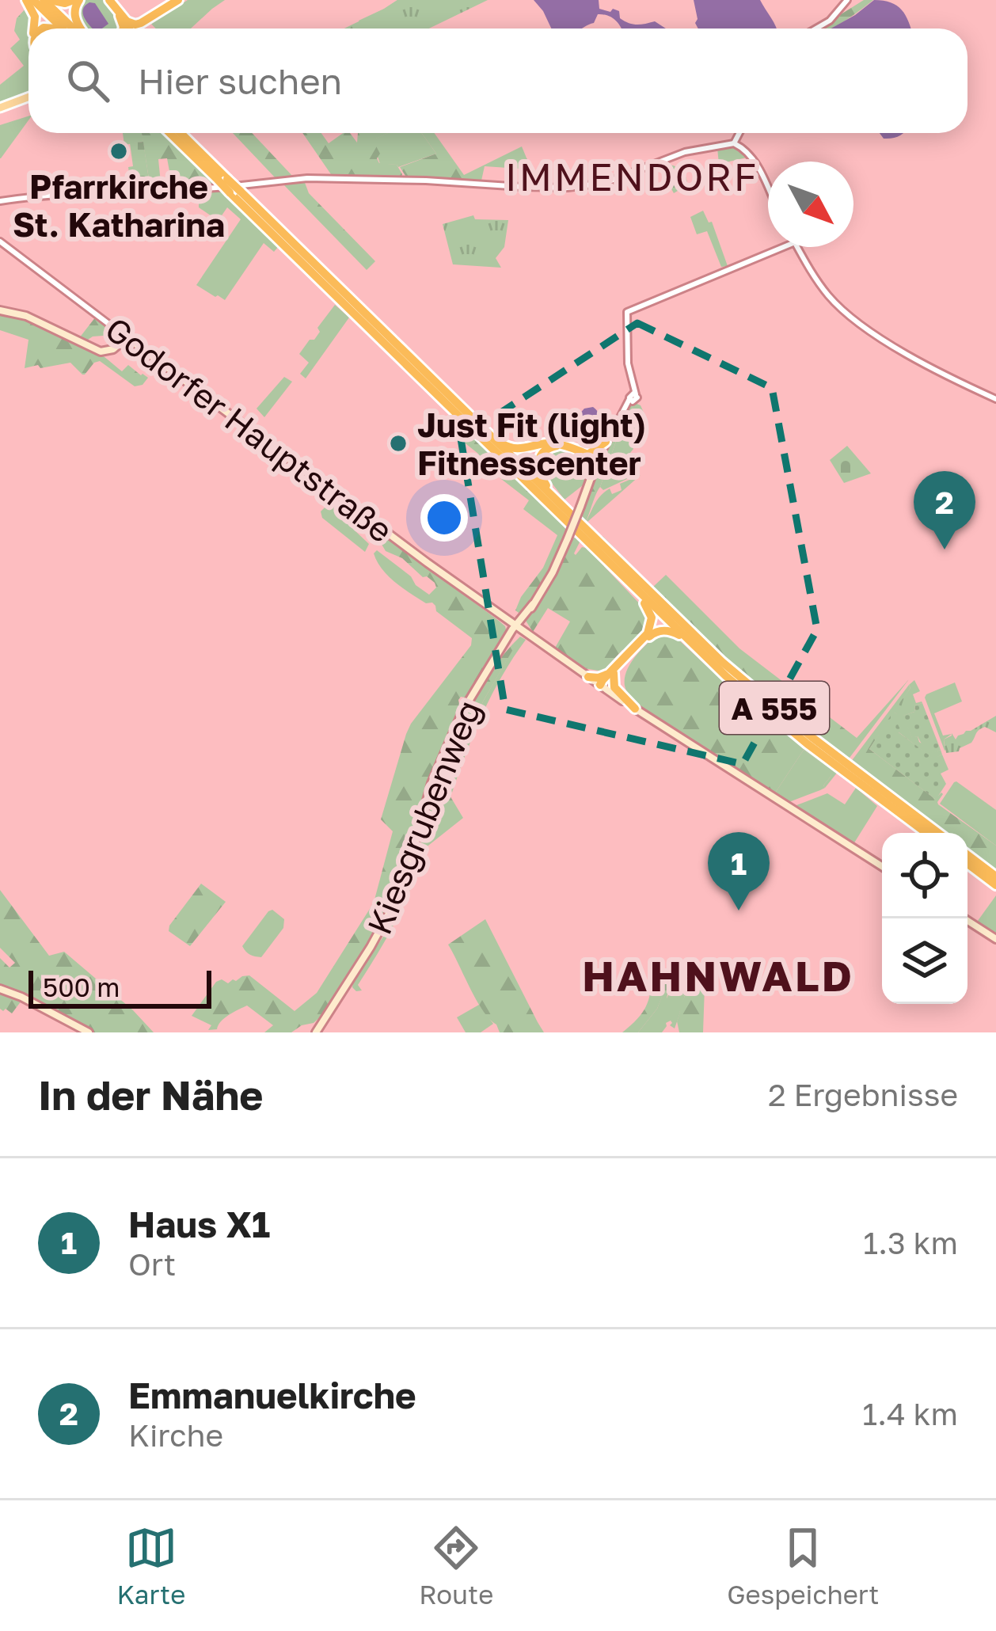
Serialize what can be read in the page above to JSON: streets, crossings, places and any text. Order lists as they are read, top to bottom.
{
  "streets": {
    "highway": ["A 555"],
    "main road": ["Godorfer Hauptstraße", "Kiesgrubenweg"]
  },
  "crossings": [
    ["Godorfer Hauptstraße", "Kiesgrubenweg"]
  ],
  "districts": ["IMMENDORF", "HAHNWALD"],
  "places": ["Pfarrkirche St. Katharina", "Just Fit (light) Fitnesscenter"],
  "scale_bar": "500 m",
  "north": "bottom right",
  "page": {
    "search": "Hier suchen",
    "pins": ["2", "1"],
    "scale": "500 m",
    "heading": ["In der Nähe", "2 Ergebnisse"],
    "list": [
      {
        "mark": "1",
        "name": "Haus X1",
        "note": "Ort",
        "value": "1.3 km"
      },
      {
        "mark": "2",
        "name": "Emmanuelkirche",
        "note": "Kirche",
        "value": "1.4 km"
      }
    ],
    "nav": ["Karte", "Route", "Gespeichert"]
  }
}
